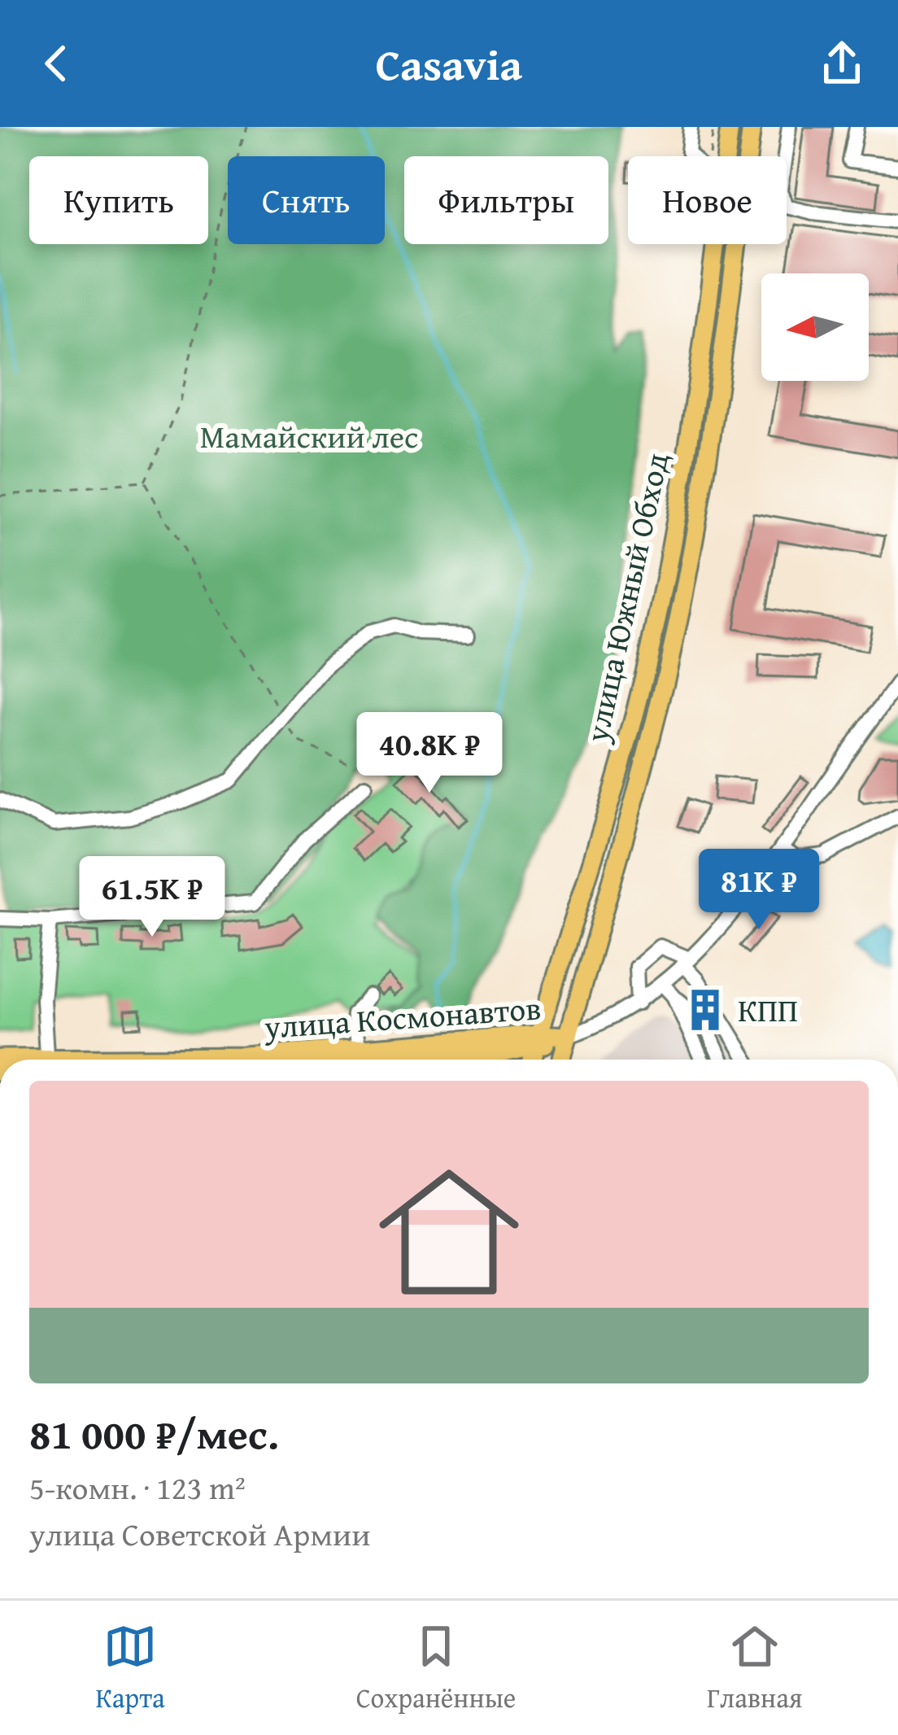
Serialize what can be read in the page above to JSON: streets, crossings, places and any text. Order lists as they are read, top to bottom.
{
  "streets": {
    "main road": ["улица Южный Обход", "улица Космонавтов"]
  },
  "crossings": [
    ["улица Южный Обход", "улица Космонавтов"]
  ],
  "parks": ["Мамайский лес"],
  "places": {
    "building": ["КПП"]
  },
  "north": "left",
  "page": {
    "header": "Casavia",
    "chip": [
      "Купить",
      "Снять",
      "Фильтры",
      "Новое"
    ],
    "price": ["40.8K ₽", "81K ₽", "61.5K ₽"],
    "list": [
      {
        "name": "81 000 ₽/мес.",
        "note": "5-комн. · 123 m² · улица Советской Армии"
      }
    ],
    "tabs": ["Карта", "Сохранённые", "Главная"]
  }
}
